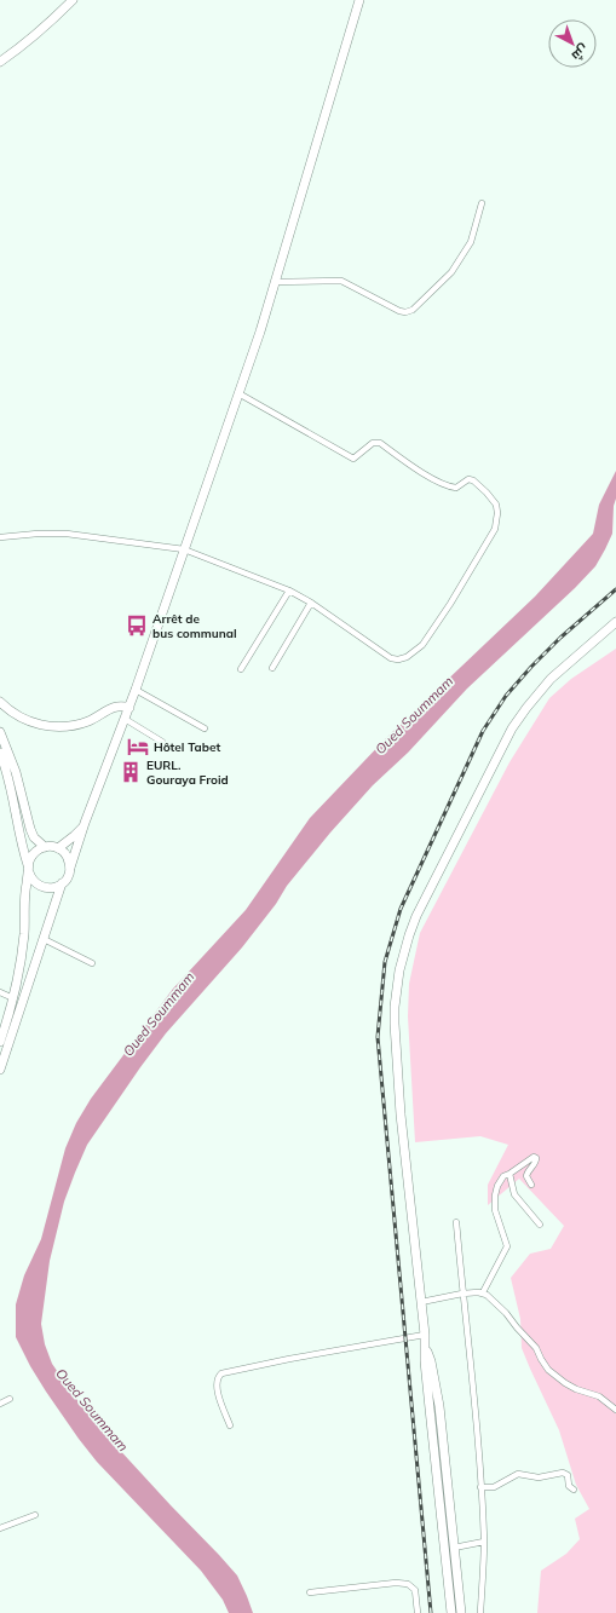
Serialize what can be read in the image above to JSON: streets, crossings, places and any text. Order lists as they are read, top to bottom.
{
  "water": ["Oued Soummam"],
  "places": {
    "bus stop": ["Arrêt de bus communal"],
    "hotel": ["Hôtel Tabet"],
    "building": ["EURL. Gouraya Froid"]
  },
  "north": "bottom right"
}
